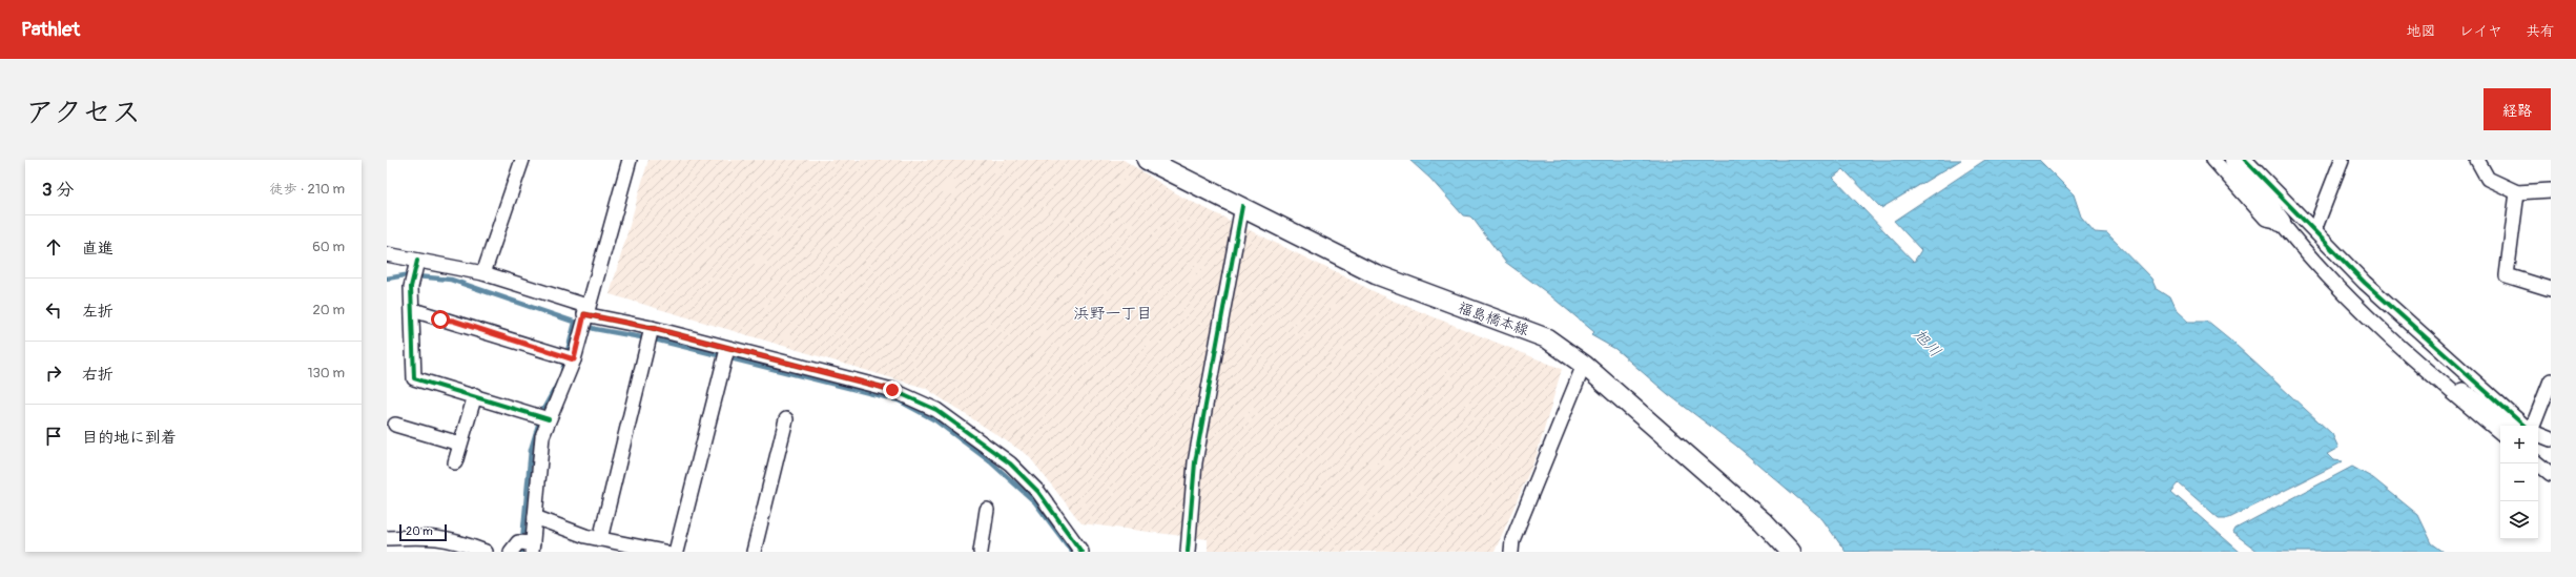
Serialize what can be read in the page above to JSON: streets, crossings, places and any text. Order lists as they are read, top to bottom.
{
  "streets": {
    "main road": ["福島橋本線"]
  },
  "districts": ["浜野一丁目"],
  "water": ["旭川"],
  "scale_bar": "20 m",
  "page": {
    "header": "Pathlet",
    "nav": ["地図", "レイヤ", "共有"],
    "title": "アクセス",
    "buttons": "経路",
    "heading": ["3 分", "徒歩 · 210 m"],
    "list": [
      ["直進", "60 m"],
      ["左折", "20 m"],
      ["右折", "130 m"],
      "目的地に到着"
    ],
    "map_buttons": ["+", "−"],
    "scale": "20 m"
  }
}
